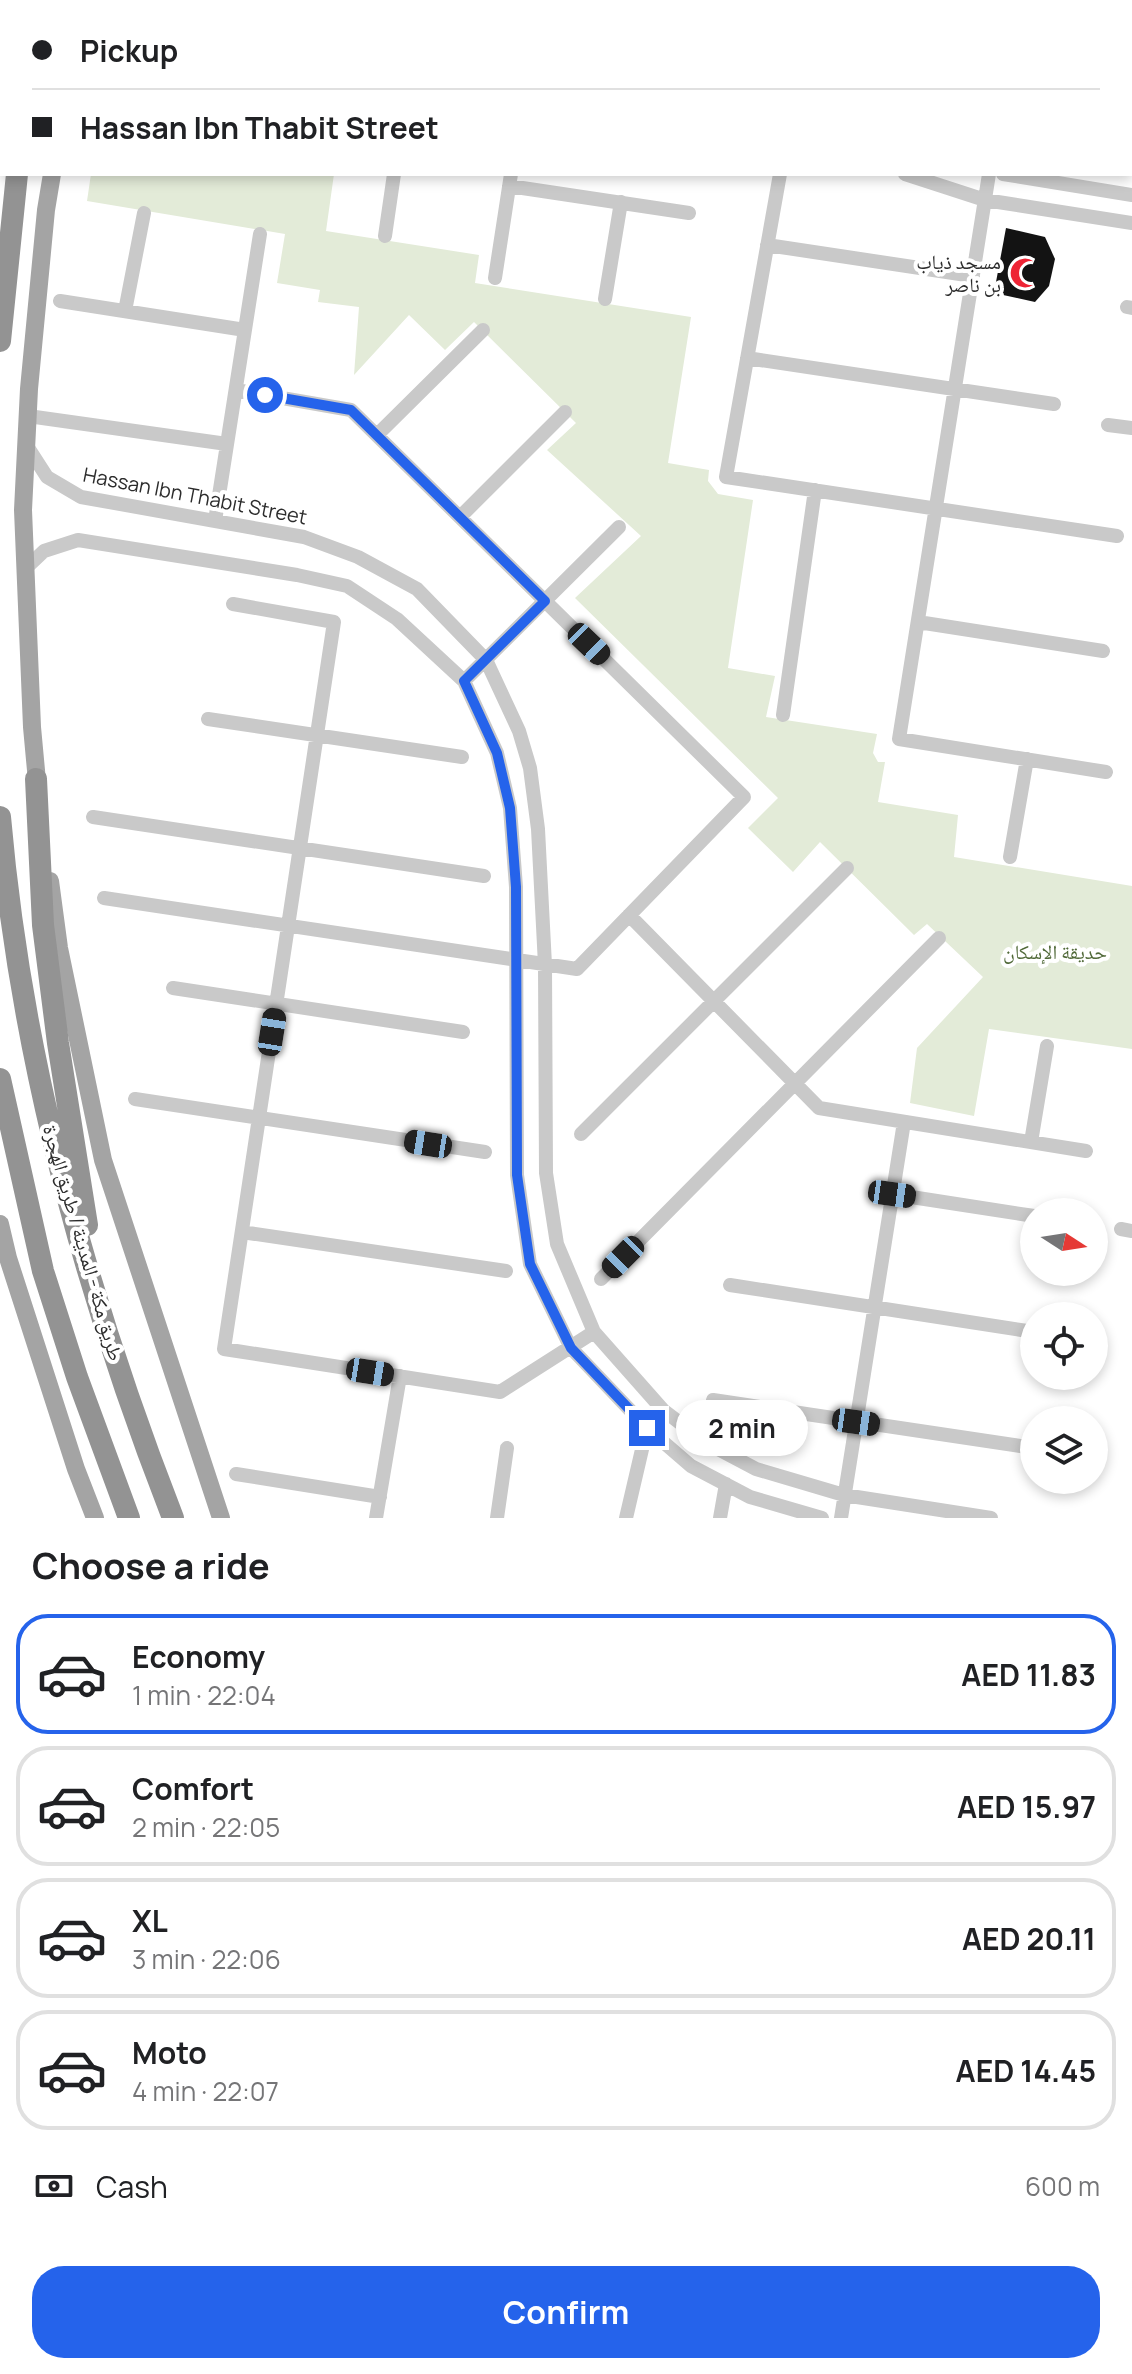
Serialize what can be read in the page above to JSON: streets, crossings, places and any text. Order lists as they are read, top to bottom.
{
  "streets": {
    "highway": ["طريق مكة - المدينة / طريق الهجرة"],
    "street": ["Hassan Ibn Thabit Street"]
  },
  "parks": ["حديقة الإسكان"],
  "places": {
    "mosque": ["مسجد ذياب بن ناصر"]
  },
  "north": "right",
  "page": {
    "banner": ["Pickup", "Hassan Ibn Thabit Street"],
    "bubble": "2 min",
    "heading": "Choose a ride",
    "list": [
      {
        "name": "Economy",
        "note": "1 min · 22:04",
        "value": "AED 11.83"
      },
      {
        "name": "Comfort",
        "note": "2 min · 22:05",
        "value": "AED 15.97"
      },
      {
        "name": "XL",
        "note": "3 min · 22:06",
        "value": "AED 20.11"
      },
      {
        "name": "Moto",
        "note": "4 min · 22:07",
        "value": "AED 14.45"
      }
    ],
    "pay": ["Cash", "600 m"],
    "buttons": "Confirm"
  }
}
